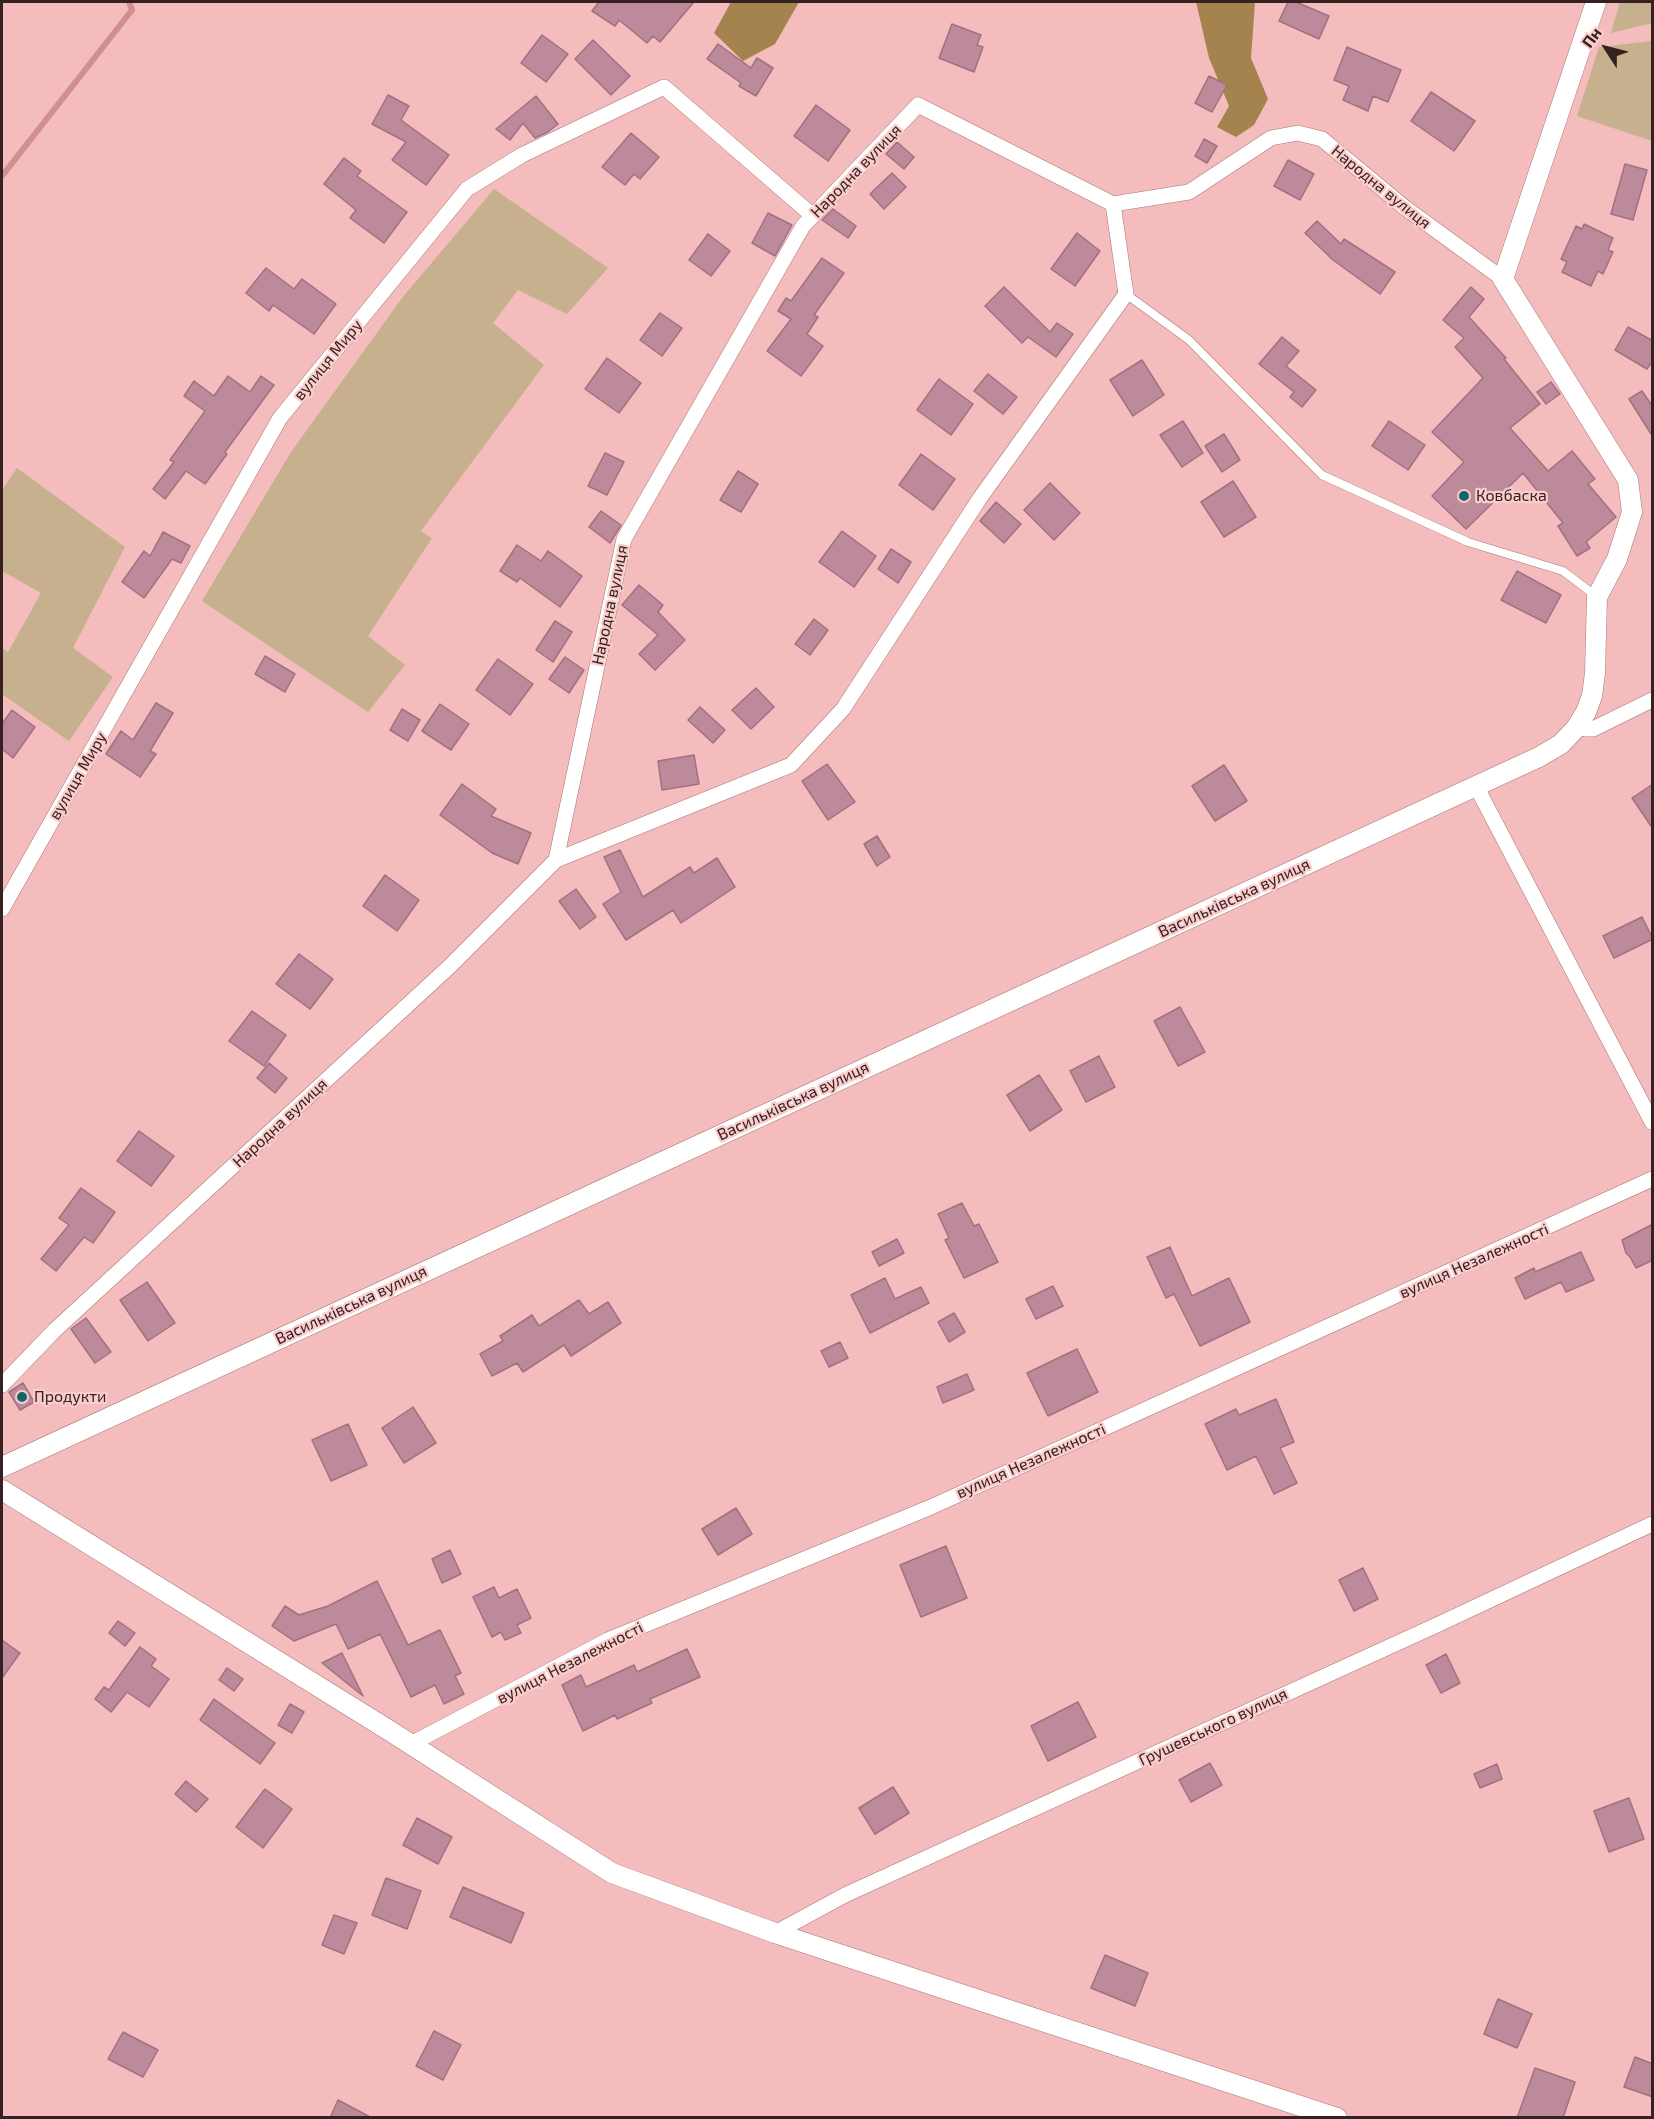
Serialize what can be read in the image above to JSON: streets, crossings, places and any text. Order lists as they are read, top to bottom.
{
  "streets": {
    "street": [
      "Народна вулиця",
      "вулиця Миру",
      "Васильківська вулиця",
      "вулиця Незалежності",
      "Грушевського вулиця"
    ]
  },
  "crossings": [
    ["Народна вулиця", "вулиця Миру"]
  ],
  "places": ["Ковбаска", "Продукти"],
  "north": "top left"
}
